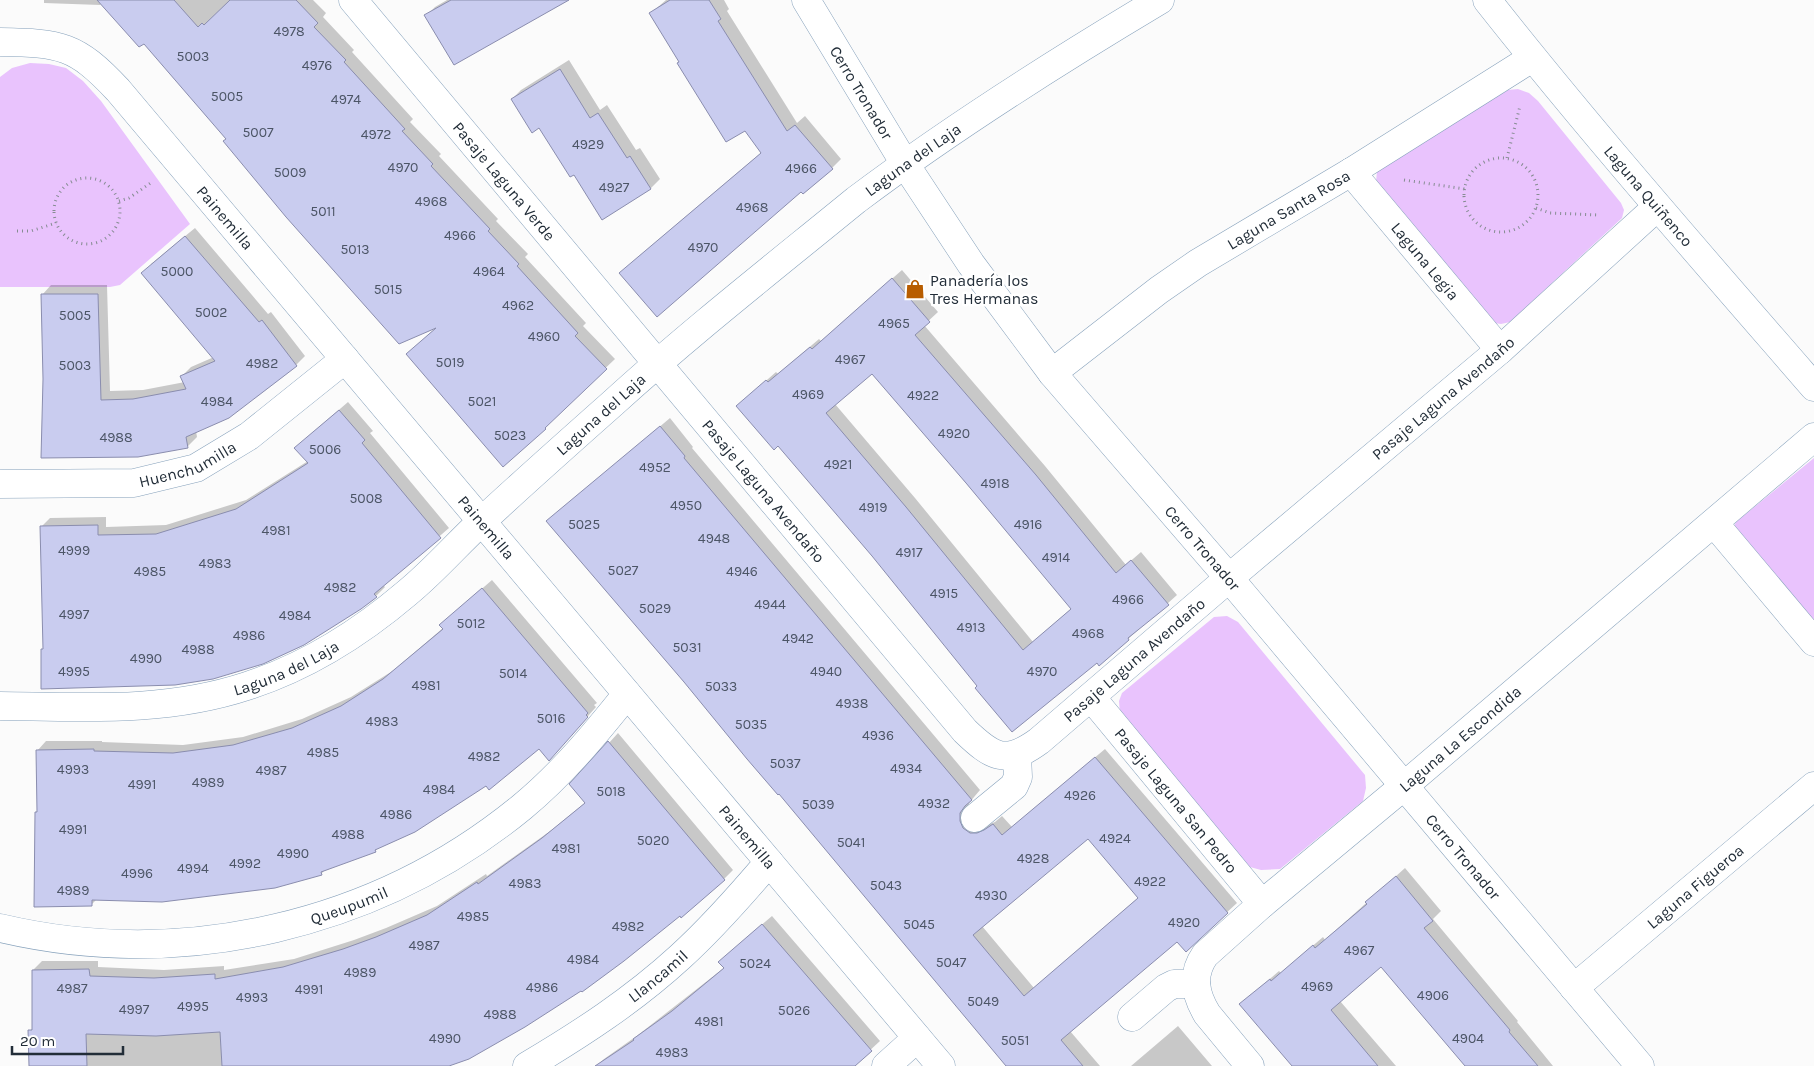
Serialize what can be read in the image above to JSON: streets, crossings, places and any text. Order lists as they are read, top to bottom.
{
  "streets": {
    "street": [
      "Cerro Tronador",
      "Laguna del Laja",
      "Pasaje Laguna Verde",
      "Laguna Quiñenco",
      "Laguna Santa Rosa",
      "Painemilla",
      "Laguna Legia",
      "Pasaje Laguna Avendaño",
      "Huenchumilla",
      "Laguna La Escondida",
      "Pasaje Laguna San Pedro",
      "Laguna Figueroa",
      "Queupumil",
      "Llancamil"
    ]
  },
  "crossings": [
    ["Cerro Tronador", "Laguna del Laja"],
    ["Cerro Tronador", "Laguna Santa Rosa"],
    ["Cerro Tronador", "Pasaje Laguna Avendaño"],
    ["Cerro Tronador", "Laguna La Escondida"],
    ["Cerro Tronador", "Laguna Figueroa"],
    ["Laguna del Laja", "Pasaje Laguna Verde"],
    ["Laguna del Laja", "Painemilla"],
    ["Laguna del Laja", "Pasaje Laguna Avendaño"],
    ["Pasaje Laguna Verde", "Pasaje Laguna Avendaño"],
    ["Laguna Quiñenco", "Laguna Santa Rosa"],
    ["Laguna Quiñenco", "Pasaje Laguna Avendaño"],
    ["Laguna Santa Rosa", "Laguna Legia"],
    ["Painemilla", "Huenchumilla"],
    ["Painemilla", "Queupumil"],
    ["Painemilla", "Llancamil"],
    ["Laguna Legia", "Pasaje Laguna Avendaño"],
    ["Pasaje Laguna Avendaño", "Pasaje Laguna San Pedro"],
    ["Laguna La Escondida", "Pasaje Laguna San Pedro"]
  ],
  "places": {
    "shop": ["Panadería los Tres Hermanas"]
  },
  "house_numbers": [
    "4978",
    "5003",
    "4976",
    "5005",
    "4974",
    "5007",
    "4972",
    "4929",
    "4970",
    "4966",
    "5009",
    "4927",
    "4968",
    "4968",
    "5011",
    "4966",
    "4970",
    "5013",
    "5000",
    "4964",
    "5015",
    "4962",
    "5002",
    "5005",
    "4965",
    "4960",
    "4967",
    "5019",
    "4982",
    "5003",
    "4969",
    "4922",
    "4984",
    "5021",
    "4920",
    "5023",
    "4988",
    "5006",
    "4921",
    "4952",
    "4918",
    "5008",
    "4950",
    "4919",
    "5025",
    "4916",
    "4981",
    "4948",
    "4999",
    "4917",
    "4914",
    "4983",
    "5027",
    "4985",
    "4946",
    "4982",
    "4915",
    "4966",
    "4944",
    "5029",
    "4997",
    "4984",
    "5012",
    "4913",
    "4968",
    "4986",
    "4942",
    "5031",
    "4988",
    "4990",
    "4995",
    "4940",
    "4970",
    "5014",
    "4981",
    "5033",
    "4938",
    "5016",
    "4983",
    "5035",
    "4936",
    "4985",
    "4982",
    "5037",
    "4934",
    "4993",
    "4987",
    "4989",
    "4991",
    "4984",
    "5018",
    "4926",
    "4932",
    "5039",
    "4986",
    "4991",
    "4988",
    "4924",
    "5020",
    "5041",
    "4981",
    "4990",
    "4928",
    "4992",
    "4994",
    "4996",
    "4922",
    "4983",
    "5043",
    "4989",
    "4930",
    "4985",
    "4920",
    "5045",
    "4982",
    "4987",
    "4967",
    "4984",
    "5047",
    "5024",
    "4989",
    "4969",
    "4986",
    "4987",
    "4991",
    "4906",
    "4993",
    "5049",
    "4995",
    "4997",
    "5026",
    "4988",
    "4981",
    "4990",
    "4904",
    "5051",
    "4983"
  ],
  "scale_bar": "20 m"
}
